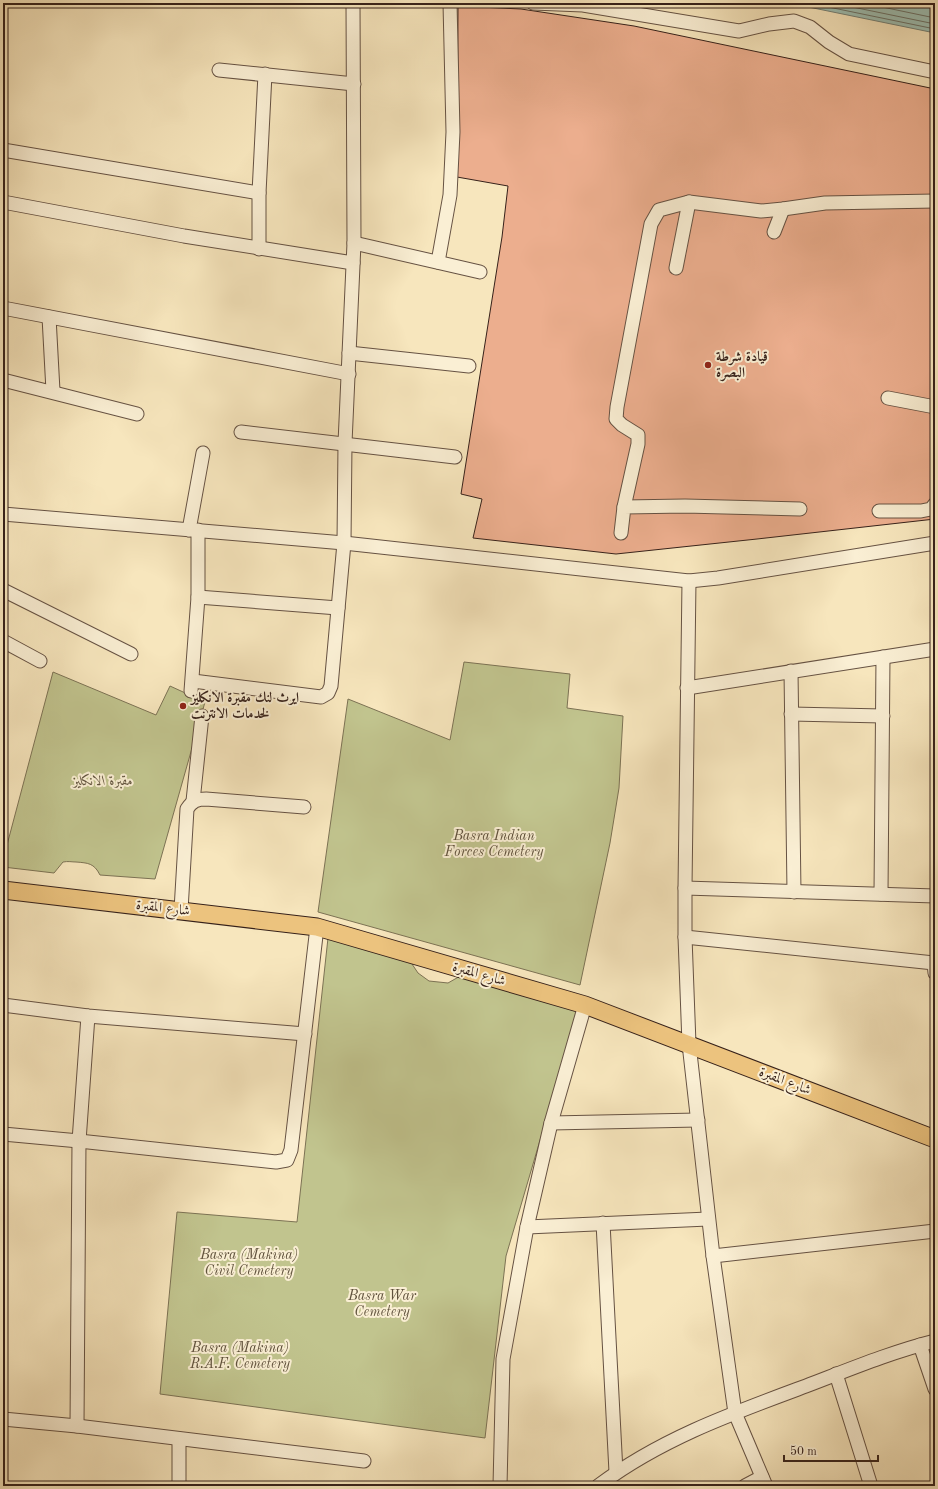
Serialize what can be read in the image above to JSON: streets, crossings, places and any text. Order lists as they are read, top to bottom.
{
  "streets": {
    "main road": ["شارع المقبرة"]
  },
  "parks": [
    "مقبرة الانكليز",
    "Basra Indian Forces Cemetery",
    "Basra (Makina) Civil Cemetery",
    "Basra War Cemetery",
    "Basra (Makina) R.A.F. Cemetery"
  ],
  "places": ["قيادة شرطة البصرة", "ايرث لنك مقبرة الانكليز لخدمات الانترنت"],
  "scale_bar": "50 m"
}
